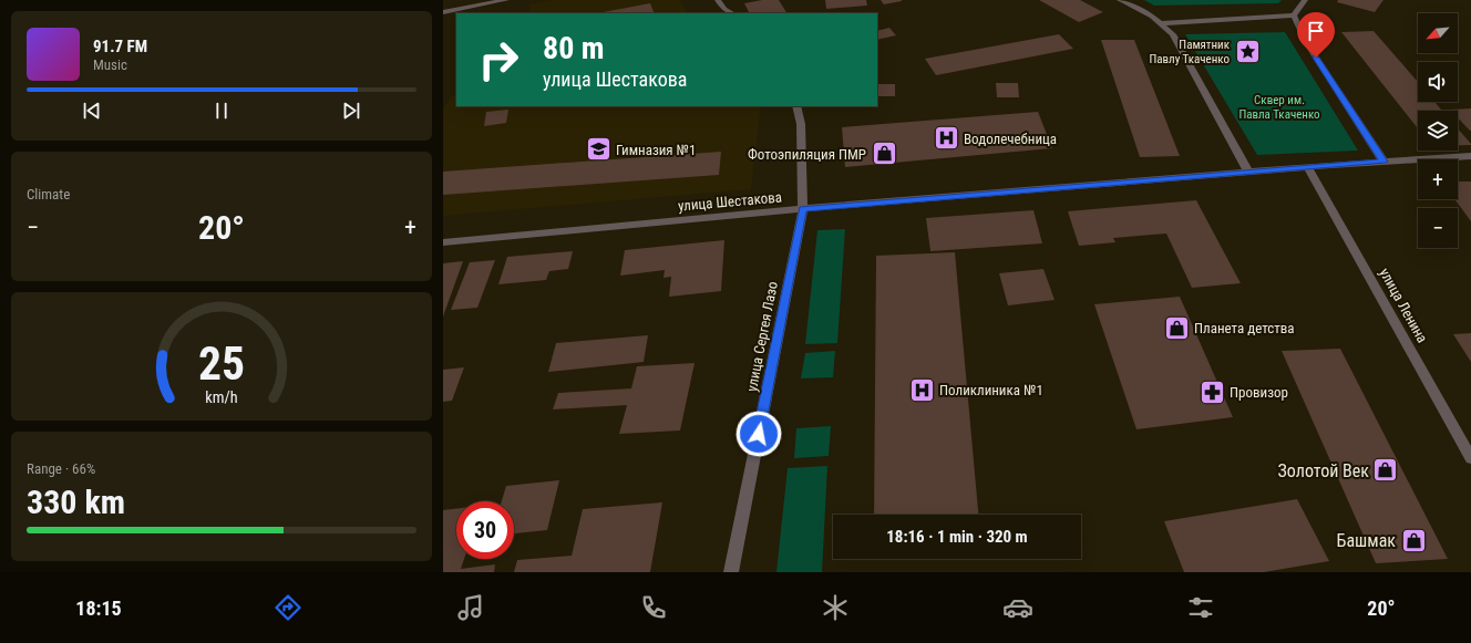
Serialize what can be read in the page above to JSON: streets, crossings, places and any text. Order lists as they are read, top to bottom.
{
  "streets": {
    "street": ["улица Шестакова", "улица Ленина", "улица Сергея Лазо"]
  },
  "crossings": [
    ["улица Шестакова", "улица Ленина"],
    ["улица Шестакова", "улица Сергея Лазо"]
  ],
  "parks": ["Сквер им. Павла Ткаченко"],
  "places": {
    "place": ["Памятник Павлу Ткаченко"],
    "hospital": ["Водолечебница", "Поликлиника №1"],
    "school or university": ["Гимназия №1"],
    "shop": [
      "Фотоэпиляция ПМР",
      "Планета детства",
      "Золотой Век",
      "Башмак"
    ],
    "pharmacy": ["Провизор"]
  },
  "north": "bottom left",
  "page": {
    "map_buttons": ["+", "−"],
    "turn": ["80 m", "улица Шестакова"],
    "song": ["91.7 FM", "Music"],
    "tile": [
      "Climate",
      ["Range · 66%", "330 km"]
    ],
    "heat": ["−", "20°", "+"],
    "limit": "30",
    "trip": "18:16 · 1 min · 320 m",
    "tabs": ["18:15", "20°"],
    "gauge": ["25", "km/h"]
  }
}
